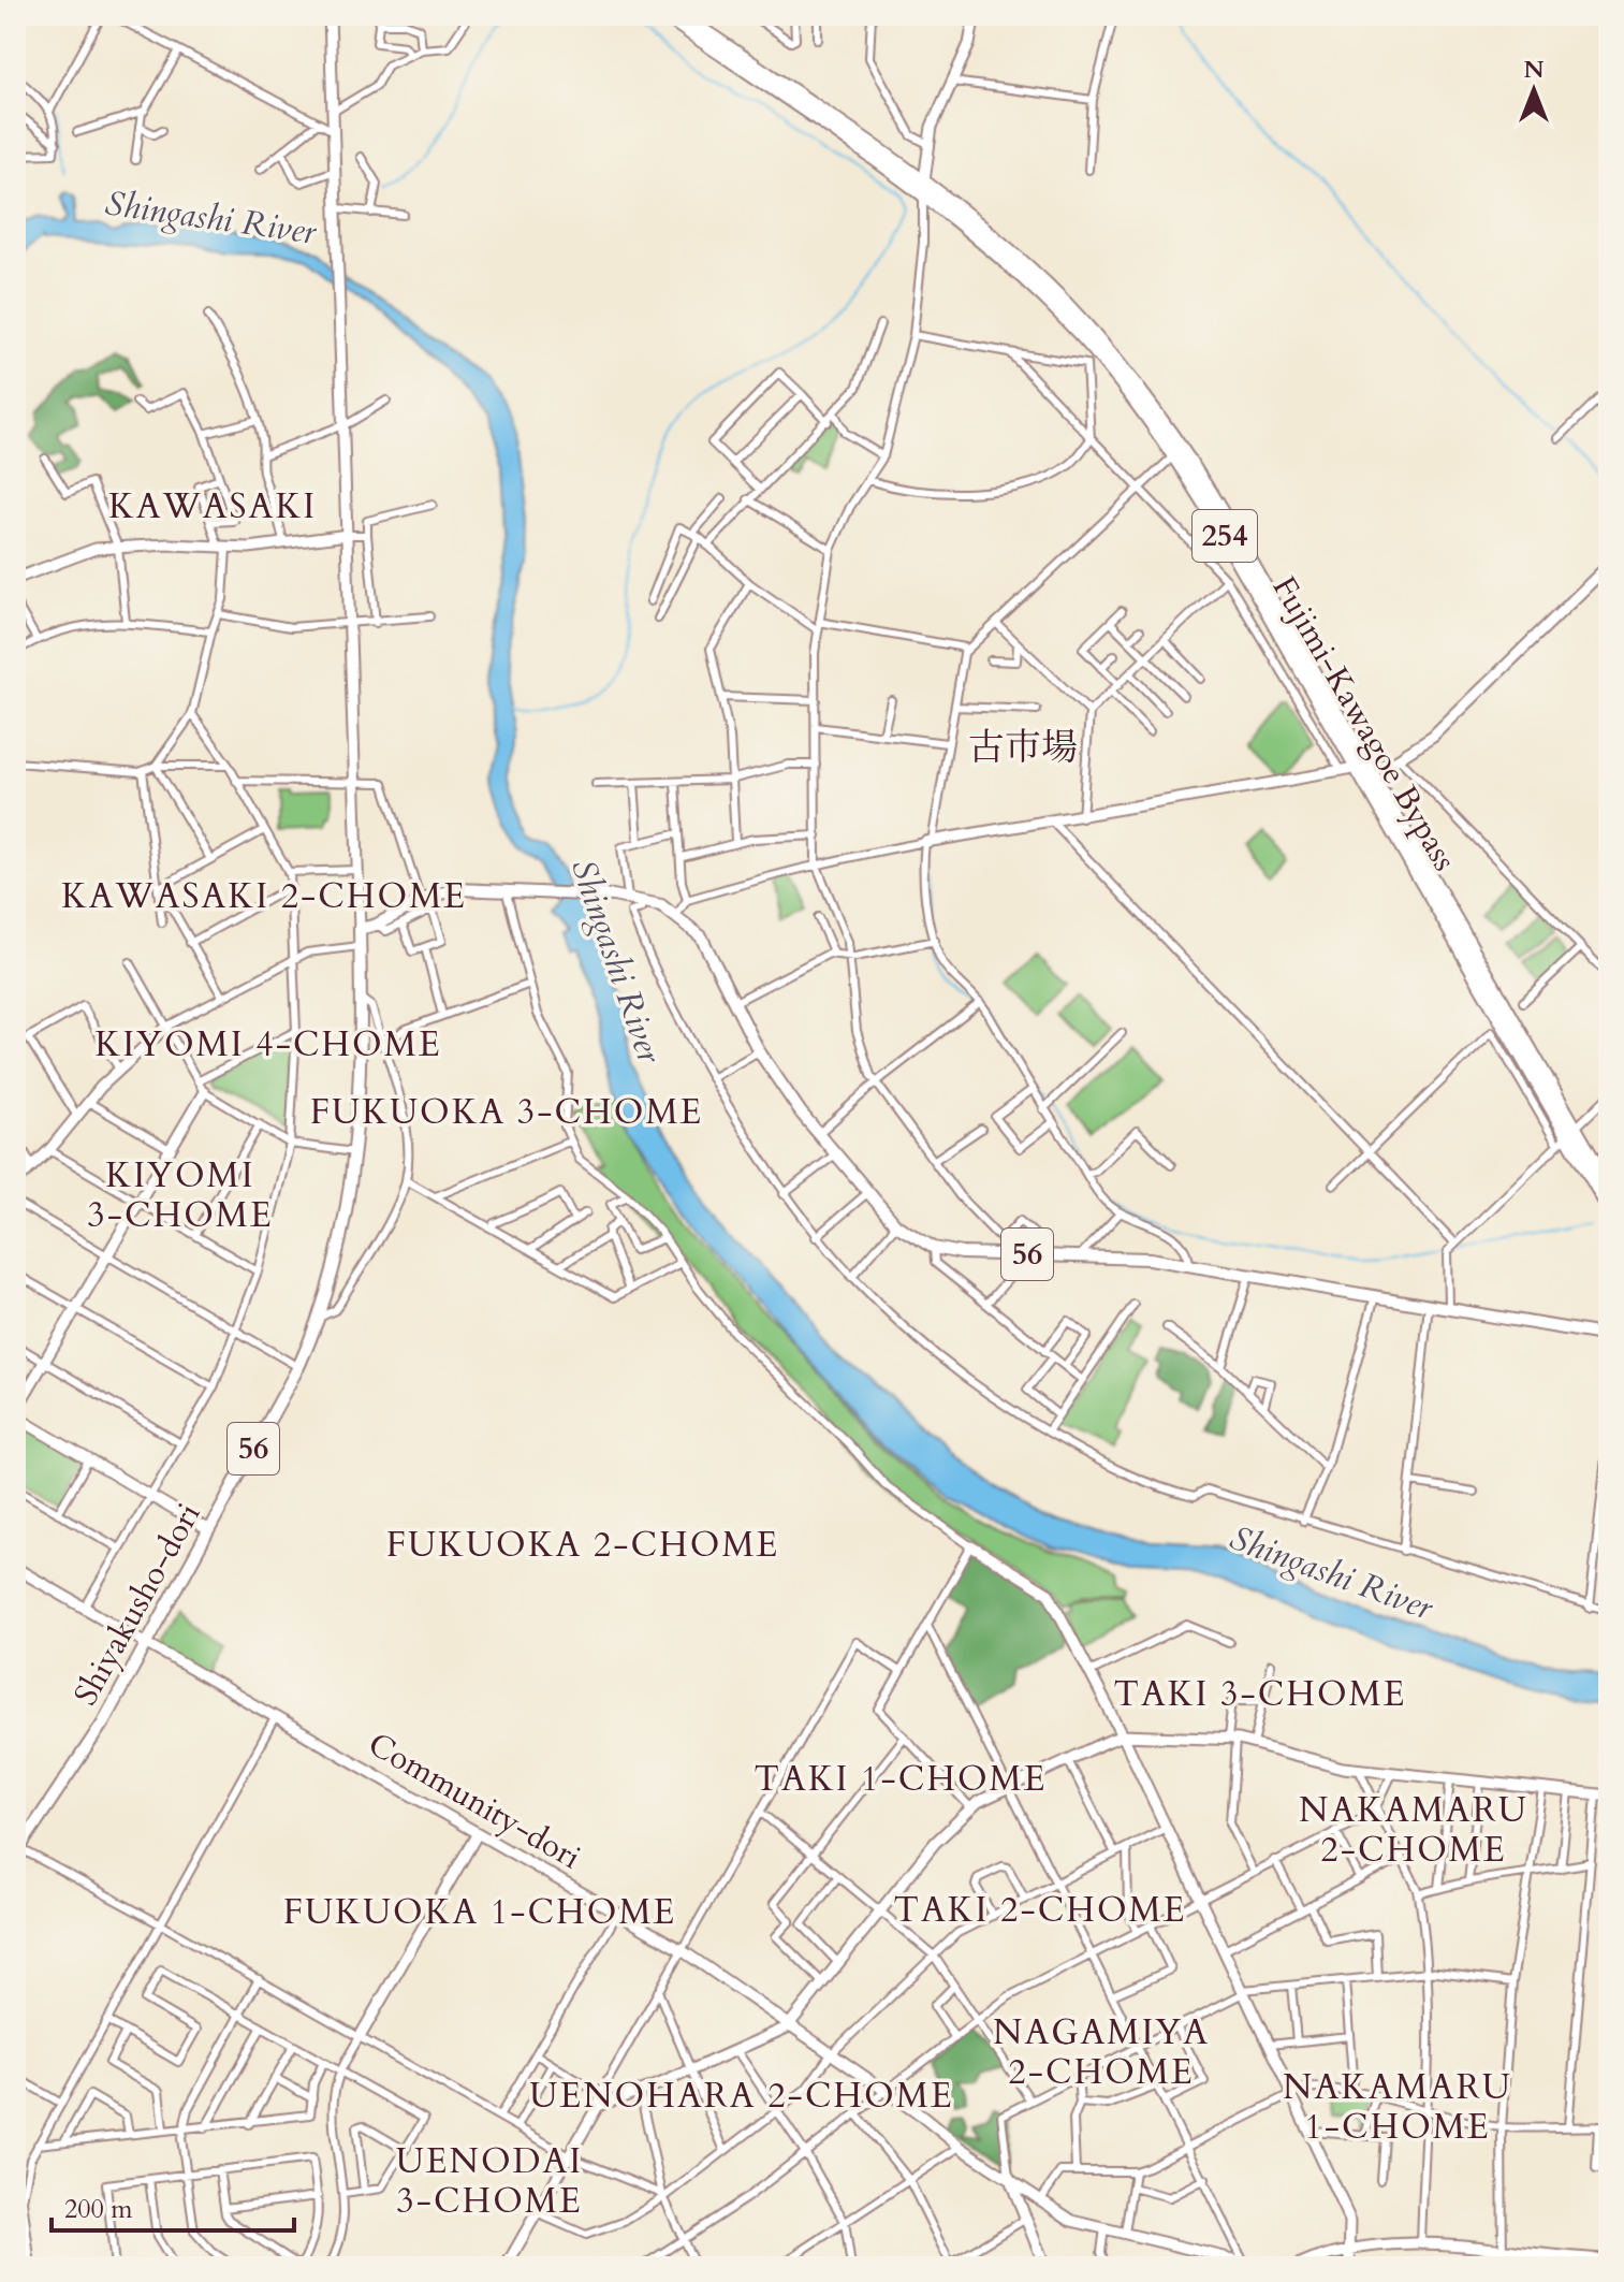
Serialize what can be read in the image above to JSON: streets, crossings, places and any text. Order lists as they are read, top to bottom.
{
  "streets": {
    "highway": ["254", "Fujimi-Kawagoe Bypass"],
    "main road": ["56", "Shiyakusho-dori"],
    "street": ["Community-dori"]
  },
  "crossings": [
    ["56", "Shiyakusho-dori"],
    ["Shiyakusho-dori", "Community-dori"]
  ],
  "districts": [
    "KAWASAKI",
    "古市場",
    "KAWASAKI 2-CHOME",
    "KIYOMI 4-CHOME",
    "FUKUOKA 3-CHOME",
    "KIYOMI 3-CHOME",
    "FUKUOKA 2-CHOME",
    "TAKI 3-CHOME",
    "TAKI 1-CHOME",
    "NAKAMARU 2-CHOME",
    "TAKI 2-CHOME",
    "FUKUOKA 1-CHOME",
    "NAGAMIYA 2-CHOME",
    "NAKAMARU 1-CHOME",
    "UENOHARA 2-CHOME",
    "UENODAI 3-CHOME"
  ],
  "water": ["Shingashi River"],
  "scale_bar": "200 m",
  "north": "top"
}
